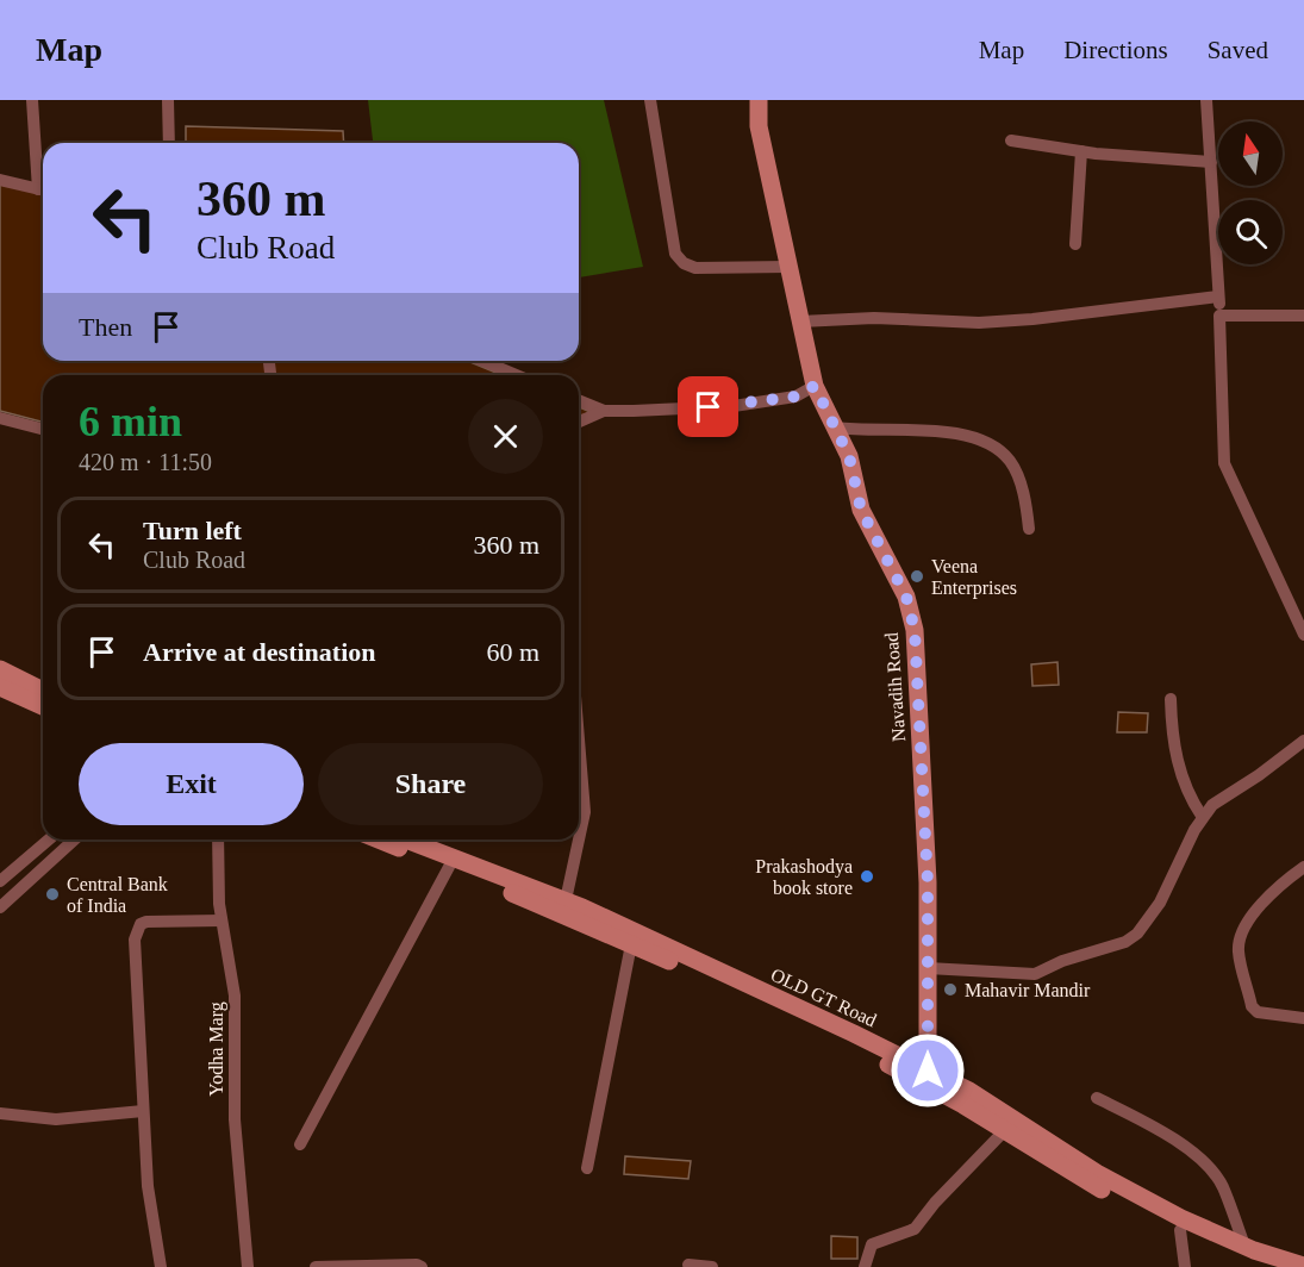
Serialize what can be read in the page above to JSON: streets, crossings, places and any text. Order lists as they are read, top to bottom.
{
  "streets": {
    "main road": ["Navadih Road", "OLD GT Road"],
    "street": ["Yodha Marg"]
  },
  "crossings": [
    ["Navadih Road", "OLD GT Road"]
  ],
  "places": [
    "Veena Enterprises",
    "Prakashodya book store",
    "Central Bank of India",
    "Mahavir Mandir"
  ],
  "north": "top",
  "page": {
    "header": "Map",
    "nav": ["Map", "Directions", "Saved"],
    "turn": ["360 m", "Club Road"],
    "then": "Then",
    "heading": ["6 min", "420 m · 11:50"],
    "list": [
      {
        "name": "Turn left",
        "note": "Club Road",
        "value": "360 m"
      },
      {
        "name": "Arrive at destination",
        "value": "60 m"
      }
    ],
    "buttons": ["Exit", "Share"]
  }
}
